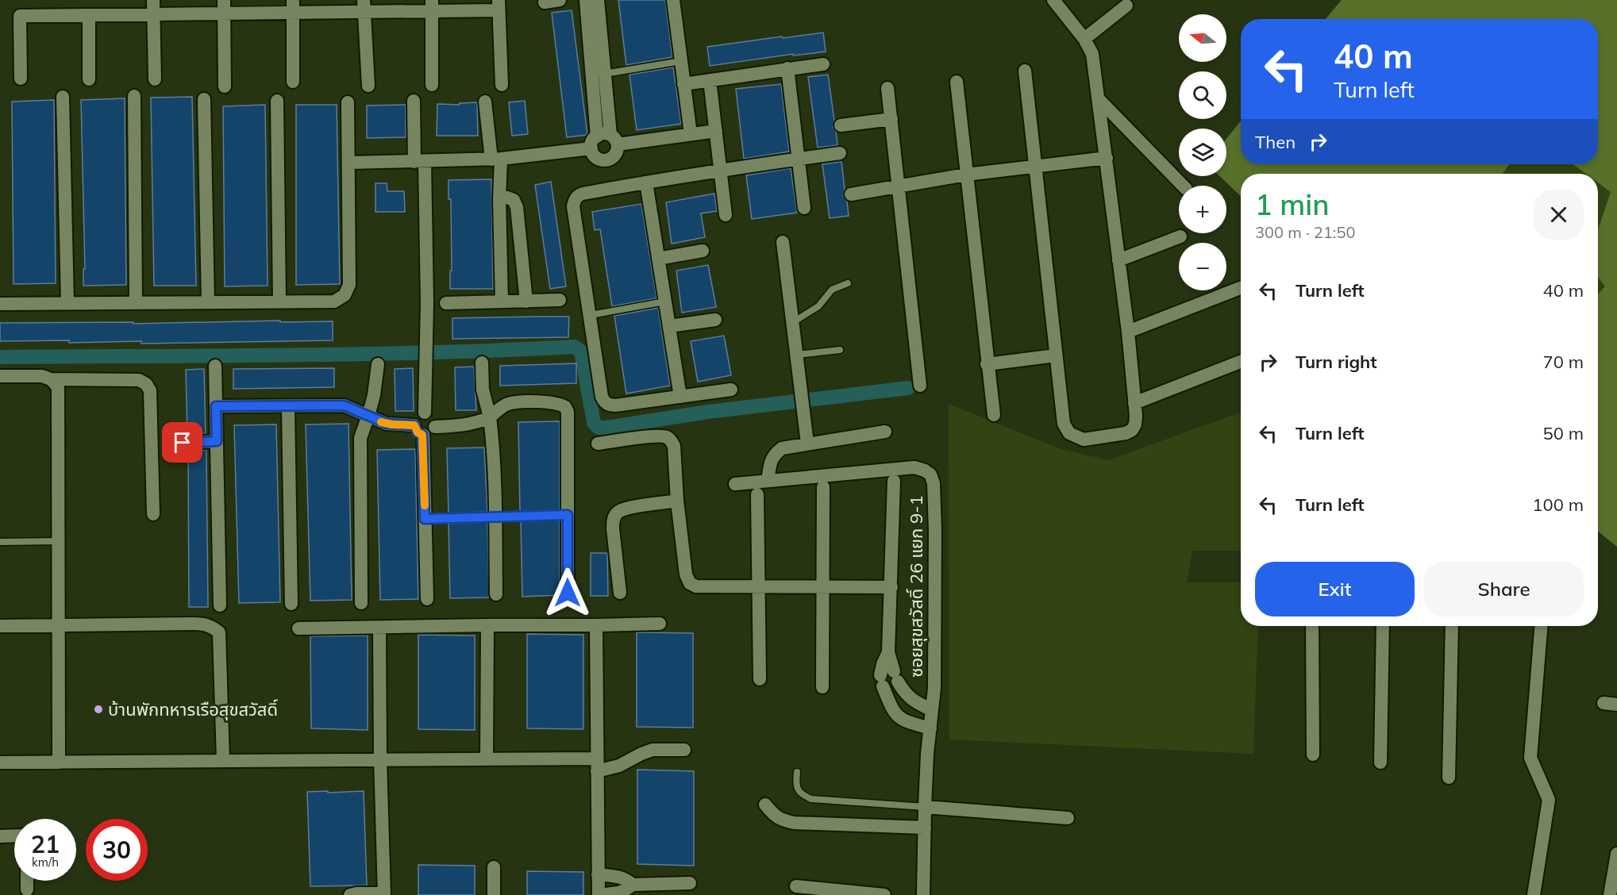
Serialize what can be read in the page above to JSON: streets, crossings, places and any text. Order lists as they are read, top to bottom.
{
  "streets": {
    "street": ["ซอยสุขสวัสดิ์ 26 แยก 9-1"]
  },
  "places": ["บ้านพักทหารเรือสุขสวัสดิ์"],
  "north": "left",
  "page": {
    "map_buttons": ["+", "−"],
    "turn": ["40 m", "Turn left"],
    "then": "Then",
    "heading": ["1 min", "300 m · 21:50"],
    "list": [
      {
        "name": "Turn left",
        "value": "40 m"
      },
      {
        "name": "Turn right",
        "value": "70 m"
      },
      {
        "name": "Turn left",
        "value": "50 m"
      },
      {
        "name": "Turn left",
        "value": "100 m"
      }
    ],
    "buttons": ["Exit", "Share"],
    "speed": "21 km/h",
    "limit": "30"
  }
}
